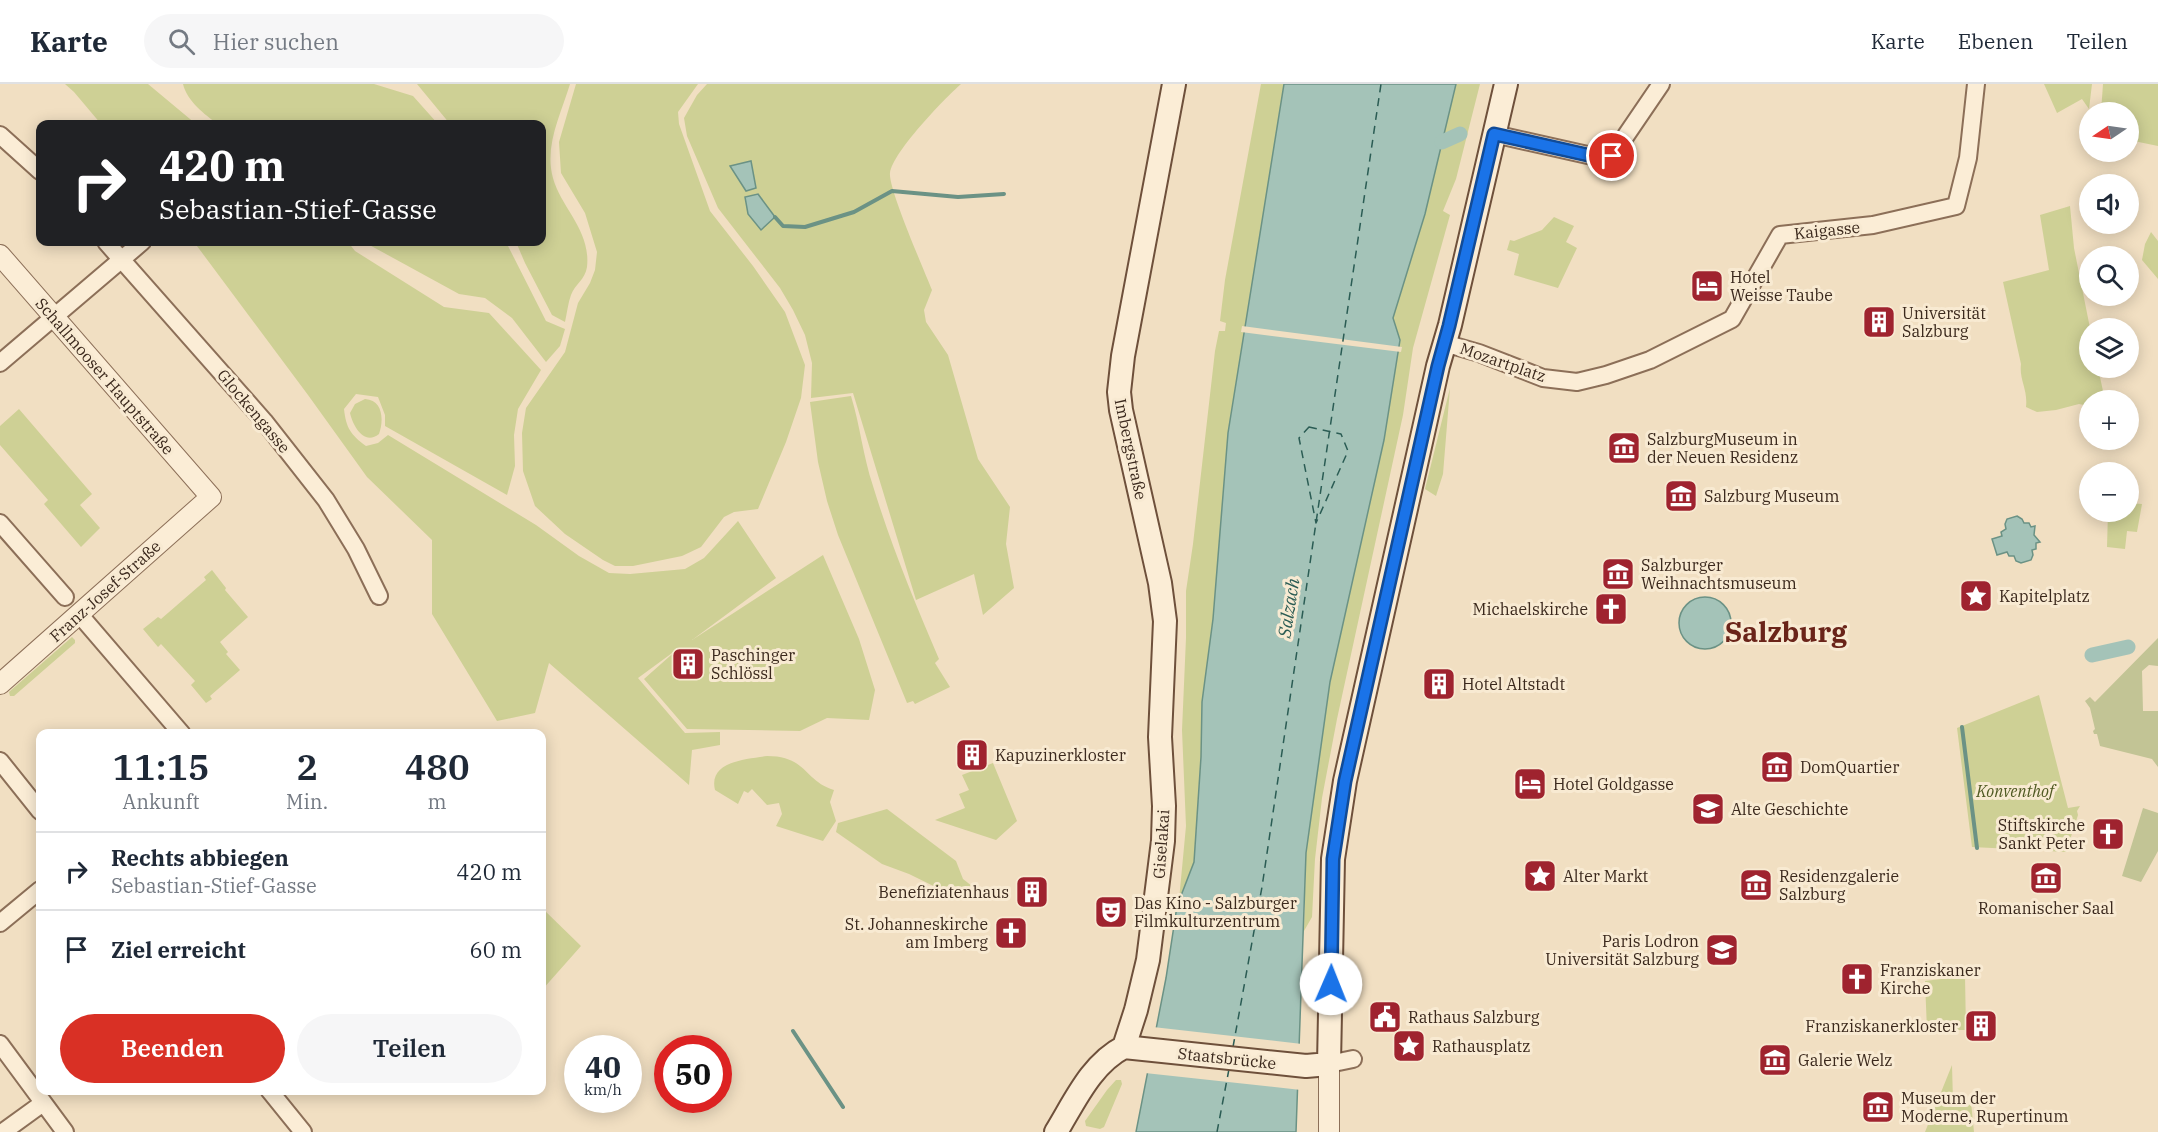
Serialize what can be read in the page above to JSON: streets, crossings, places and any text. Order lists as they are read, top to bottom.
{
  "streets": {
    "main road": ["Imbergstraße", "Giselakai", "Staatsbrücke"],
    "street": [
      "Kaigasse",
      "Mozartplatz",
      "Schallmooser Hauptstraße",
      "Glockengasse",
      "Franz-Josef-Straße"
    ]
  },
  "crossings": [
    ["Kaigasse", "Mozartplatz"],
    ["Schallmooser Hauptstraße", "Franz-Josef-Straße"],
    ["Imbergstraße", "Giselakai"],
    ["Giselakai", "Staatsbrücke"]
  ],
  "districts": ["Salzburg"],
  "water": ["Salzach"],
  "parks": ["Konventhof"],
  "places": {
    "hotel": ["Hotel Weisse Taube", "Hotel Goldgasse"],
    "building": [
      "Universität Salzburg",
      "Paschinger Schlössl",
      "Hotel Altstadt",
      "Kapuzinerkloster",
      "Benefiziatenhaus",
      "Franziskanerkloster"
    ],
    "museum": [
      "SalzburgMuseum in der Neuen Residenz",
      "Salzburg Museum",
      "Salzburger Weihnachtsmuseum",
      "DomQuartier",
      "Romanischer Saal",
      "Residenzgalerie Salzburg",
      "Galerie Welz",
      "Museum der Moderne, Rupertinum"
    ],
    "place": ["Kapitelplatz", "Alter Markt", "Rathausplatz"],
    "church": [
      "Michaelskirche",
      "Stiftskirche Sankt Peter",
      "St. Johanneskirche am Imberg",
      "Franziskaner Kirche"
    ],
    "school or university": ["Alte Geschichte", "Paris Lodron Universität Salzburg"],
    "theatre": ["Das Kino - Salzburger Filmkulturzentrum"],
    "public building": ["Rathaus Salzburg"]
  },
  "north": "left",
  "page": {
    "header": "Karte",
    "search": "Hier suchen",
    "nav": ["Karte", "Ebenen", "Teilen"],
    "map_buttons": ["+", "−"],
    "turn": ["420 m", "Sebastian-Stief-Gasse"],
    "eta": [
      "11:15",
      "Ankunft",
      "2",
      "Min.",
      "480",
      "m"
    ],
    "list": [
      {
        "name": "Rechts abbiegen",
        "note": "Sebastian-Stief-Gasse",
        "value": "420 m"
      },
      {
        "name": "Ziel erreicht",
        "value": "60 m"
      }
    ],
    "buttons": ["Beenden", "Teilen"],
    "speed": "40 km/h",
    "limit": "50"
  }
}
